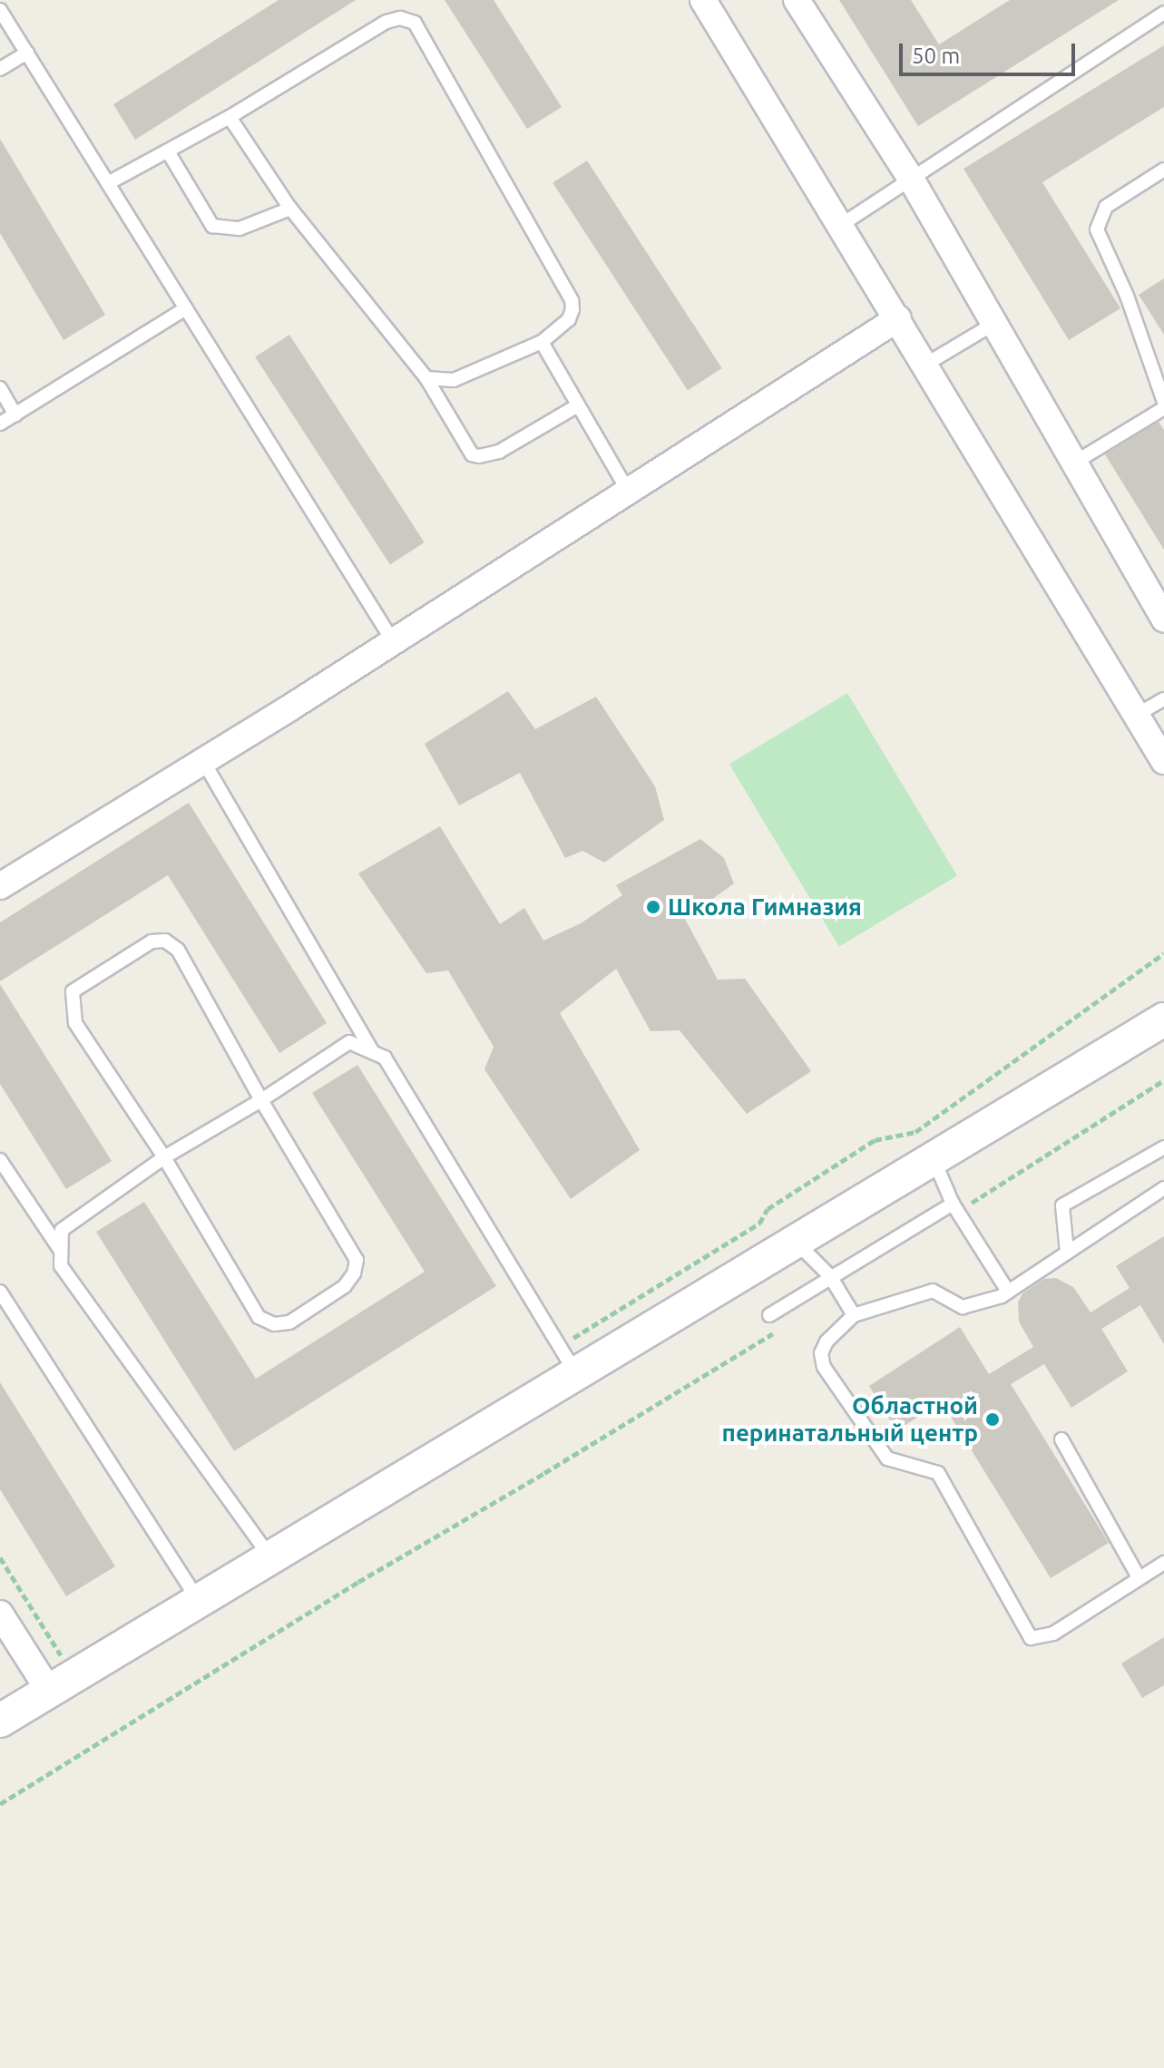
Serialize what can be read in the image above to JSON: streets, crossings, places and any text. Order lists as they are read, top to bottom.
{
  "places": ["Школа Гимназия", "Областной перинатальный центр"],
  "scale_bar": "50 m"
}
